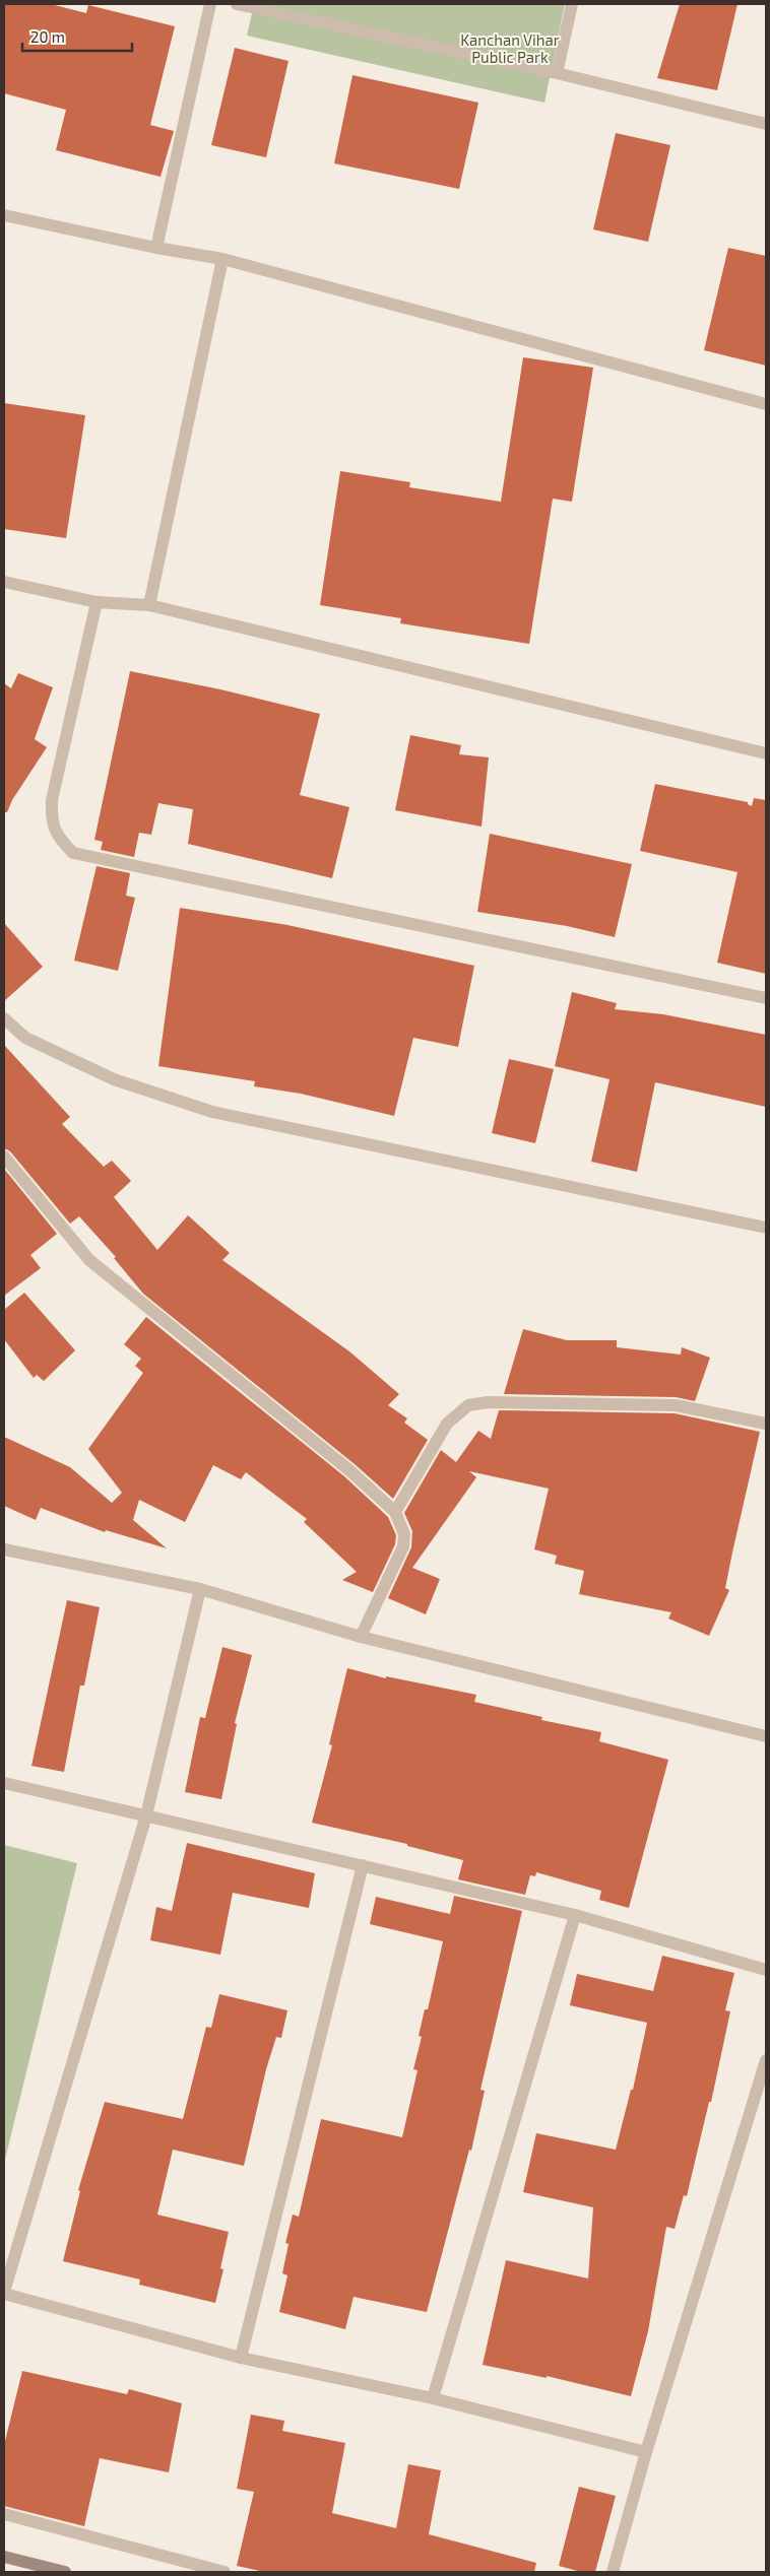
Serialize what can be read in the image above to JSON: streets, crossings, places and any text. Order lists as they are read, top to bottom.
{
  "parks": ["Kanchan Vihar Public Park"],
  "scale_bar": "20 m"
}
